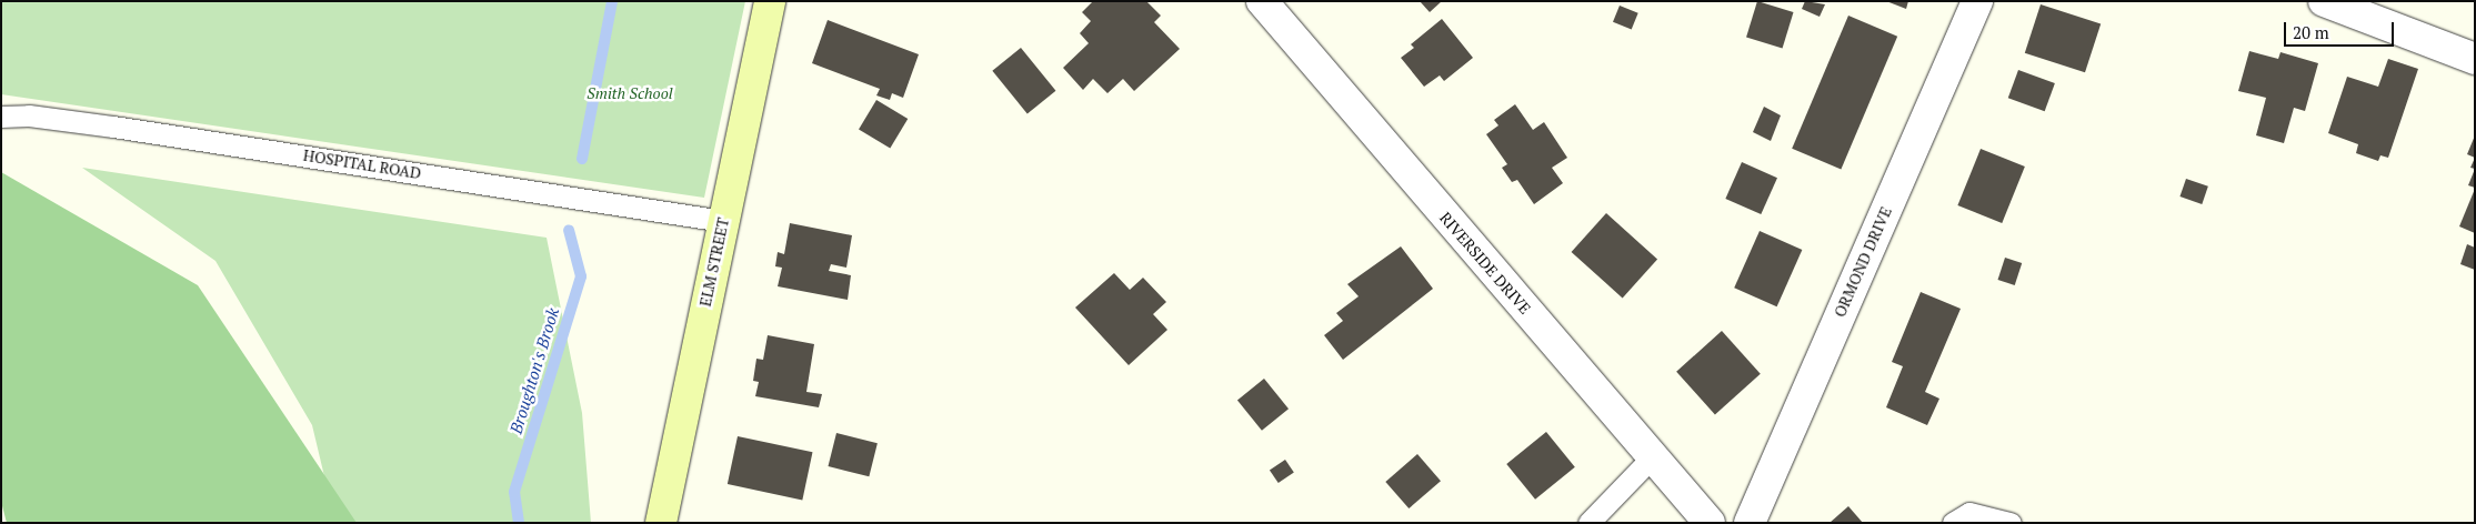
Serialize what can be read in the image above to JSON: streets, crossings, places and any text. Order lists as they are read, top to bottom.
{
  "streets": {
    "main road": ["ELM STREET"],
    "street": ["ORMOND DRIVE", "RIVERSIDE DRIVE"],
    "lane": ["HOSPITAL ROAD"]
  },
  "crossings": [
    ["HOSPITAL ROAD", "ELM STREET"]
  ],
  "water": ["Broughton's Brook"],
  "parks": ["Smith School"],
  "scale_bar": "20 m"
}
